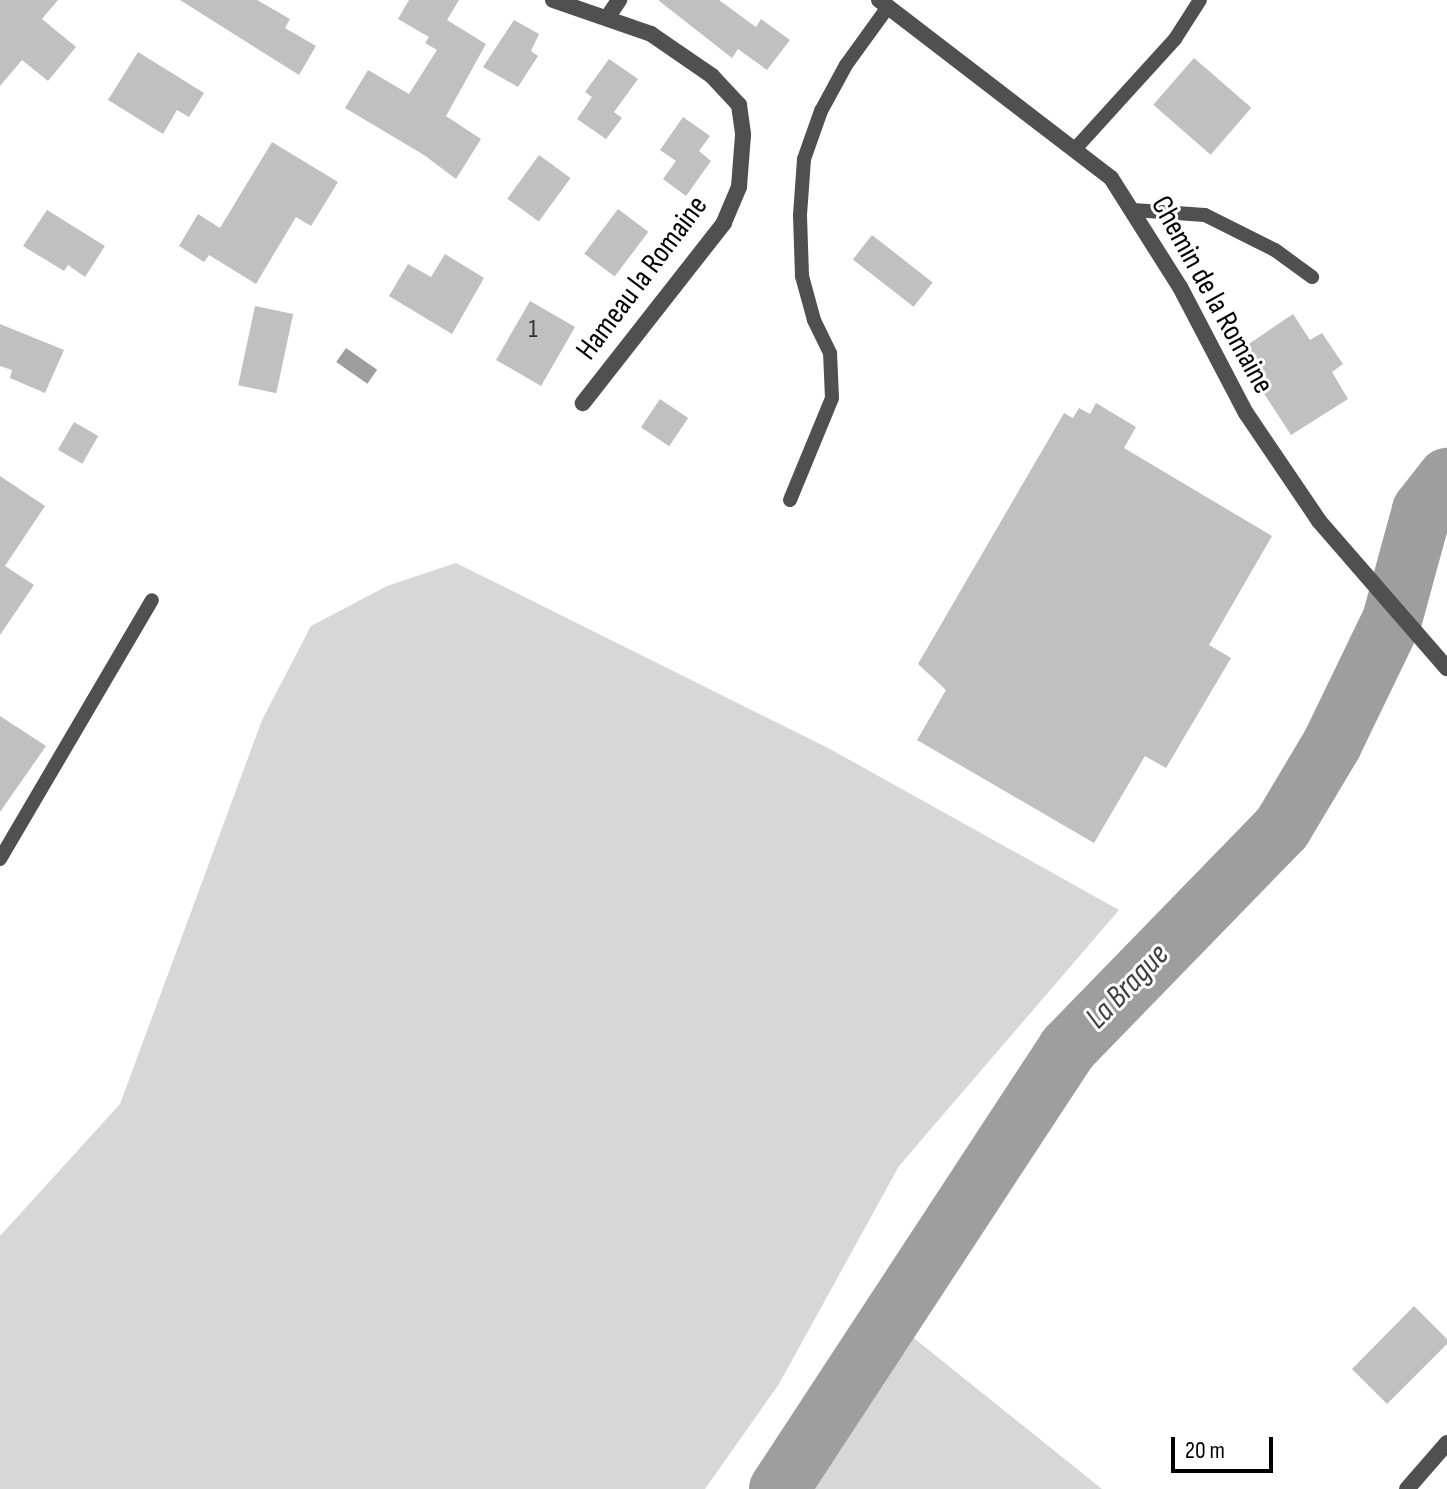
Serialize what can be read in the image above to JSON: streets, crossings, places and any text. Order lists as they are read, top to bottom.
{
  "streets": {
    "street": ["Hameau la Romaine", "Chemin de la Romaine"]
  },
  "water": ["La Brague"],
  "house_numbers": ["1"],
  "scale_bar": "20 m"
}
